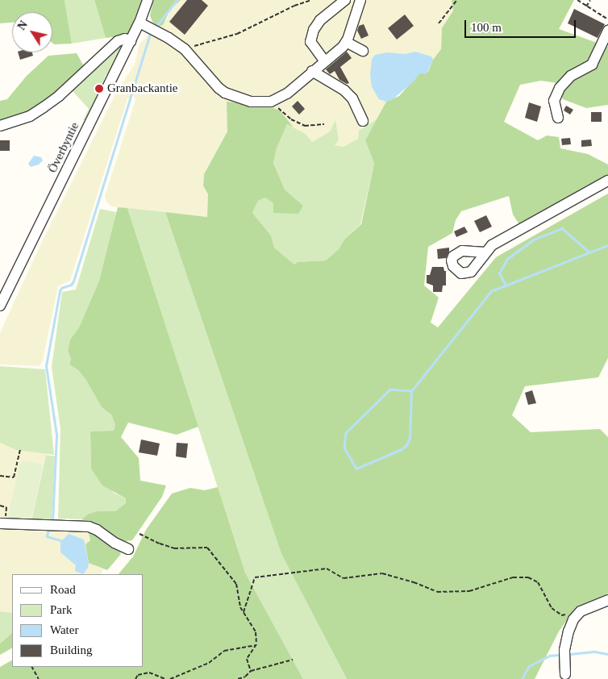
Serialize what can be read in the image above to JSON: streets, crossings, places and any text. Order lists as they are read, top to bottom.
{
  "streets": {
    "street": ["Överbyntie"]
  },
  "places": ["Granbackantie"],
  "legend": [
    "Road",
    "Park",
    "Water",
    "Building"
  ],
  "scale_bar": "100 m",
  "north": "top left"
}
